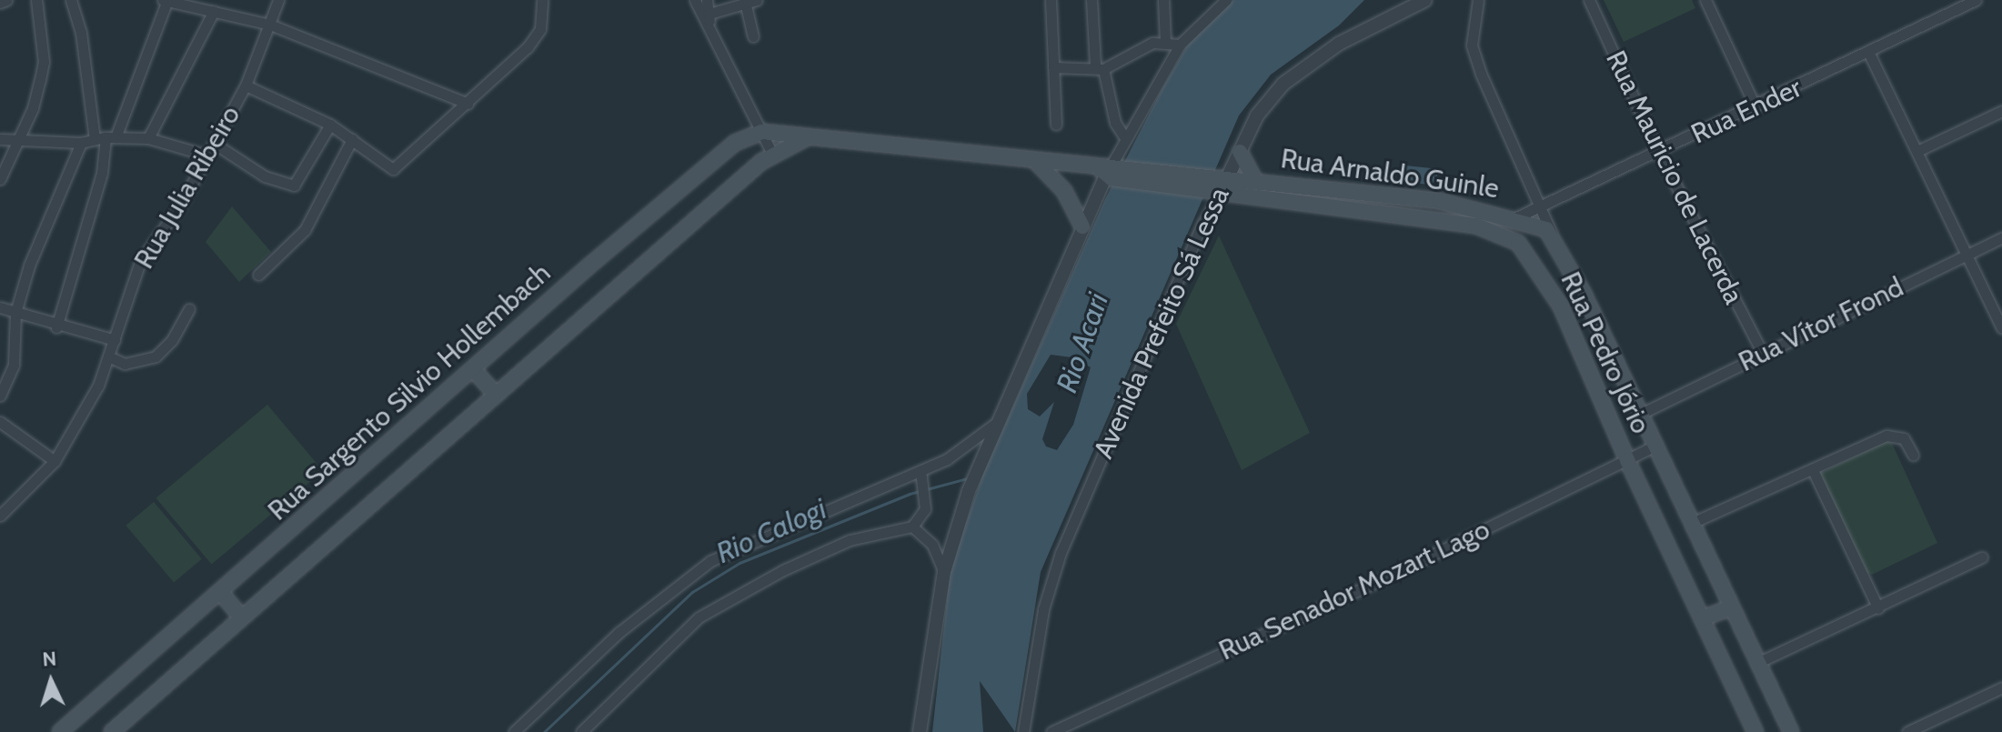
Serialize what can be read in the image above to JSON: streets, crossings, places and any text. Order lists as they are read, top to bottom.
{
  "streets": {
    "main road": ["Rua Arnaldo Guinle", "Rua Pedro Jório", "Rua Sargento Silvio Hollembach"],
    "street": [
      "Rua Ender",
      "Rua Mauricio de Lacerda",
      "Rua Julia Ribeiro",
      "Avenida Prefeito Sá Lessa",
      "Rua Vítor Frond",
      "Rua Senador Mozart Lago"
    ]
  },
  "crossings": [
    ["Rua Ender", "Rua Arnaldo Guinle"],
    ["Rua Ender", "Rua Mauricio de Lacerda"],
    ["Rua Ender", "Rua Pedro Jório"],
    ["Rua Arnaldo Guinle", "Avenida Prefeito Sá Lessa"],
    ["Rua Arnaldo Guinle", "Rua Pedro Jório"],
    ["Rua Mauricio de Lacerda", "Rua Vítor Frond"],
    ["Avenida Prefeito Sá Lessa", "Rua Pedro Jório"],
    ["Rua Vítor Frond", "Rua Pedro Jório"],
    ["Rua Pedro Jório", "Rua Senador Mozart Lago"]
  ],
  "water": ["Rio Acari", "Rio Calogi"],
  "north": "top"
}
